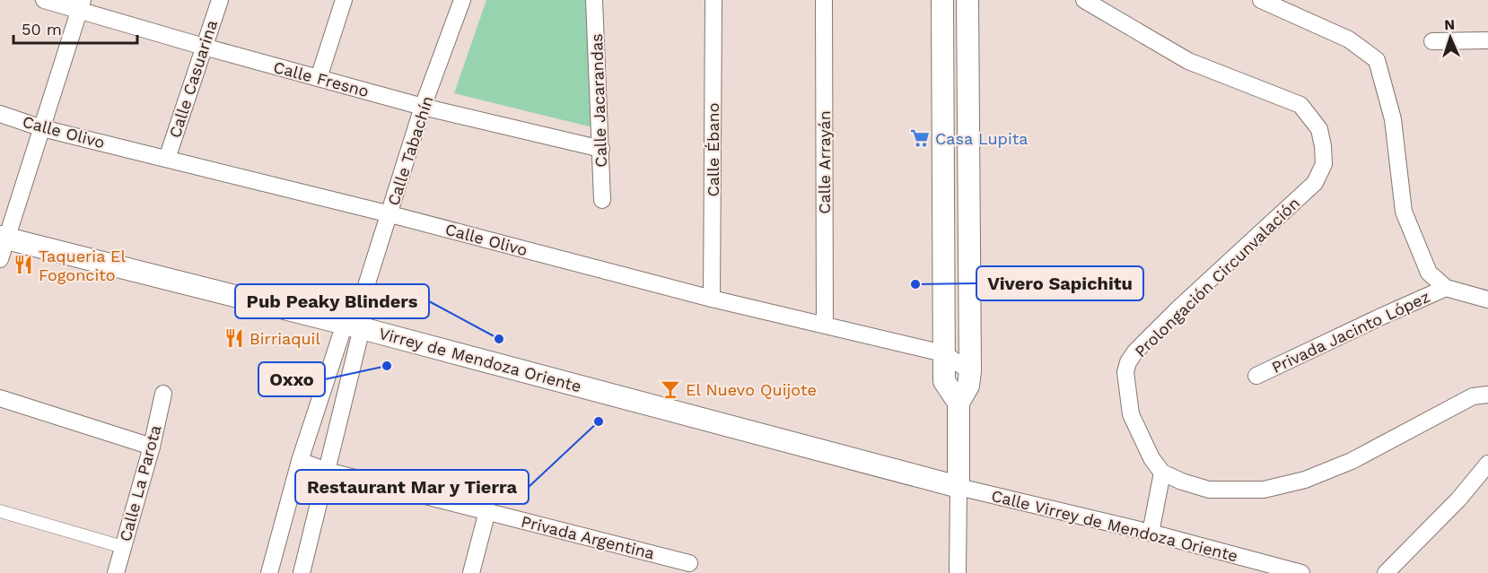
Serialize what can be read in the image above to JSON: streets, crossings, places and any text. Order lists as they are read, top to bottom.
{
  "streets": {
    "street": [
      "Calle Casuarina",
      "Calle Fresno",
      "Calle Jacarandas",
      "Calle Olivo",
      "Calle Ébano",
      "Calle Tabachín",
      "Calle Arrayán",
      "Prolongación Circunvalación",
      "Privada Jacinto López",
      "Virrey de Mendoza Oriente",
      "Calle La Parota",
      "Calle Virrey de Mendoza Oriente",
      "Privada Argentina"
    ]
  },
  "crossings": [
    ["Calle Casuarina", "Calle Fresno"],
    ["Calle Casuarina", "Calle Olivo"],
    ["Calle Fresno", "Calle Jacarandas"],
    ["Calle Fresno", "Calle Tabachín"],
    ["Calle Olivo", "Calle Ébano"],
    ["Calle Olivo", "Calle Tabachín"],
    ["Calle Olivo", "Calle Arrayán"],
    ["Calle Tabachín", "Virrey de Mendoza Oriente"],
    ["Virrey de Mendoza Oriente", "Calle Virrey de Mendoza Oriente"]
  ],
  "places": {
    "supermarket": ["Casa Lupita"],
    "restaurant": ["Taqueria El Fogoncito", "Birriaquil"],
    "other": [
      "Vivero Sapichitu",
      "Pub Peaky Blinders",
      "Oxxo",
      "Restaurant Mar y Tierra"
    ],
    "bar": ["El Nuevo Quijote"]
  },
  "scale_bar": "50 m",
  "north": "top"
}
